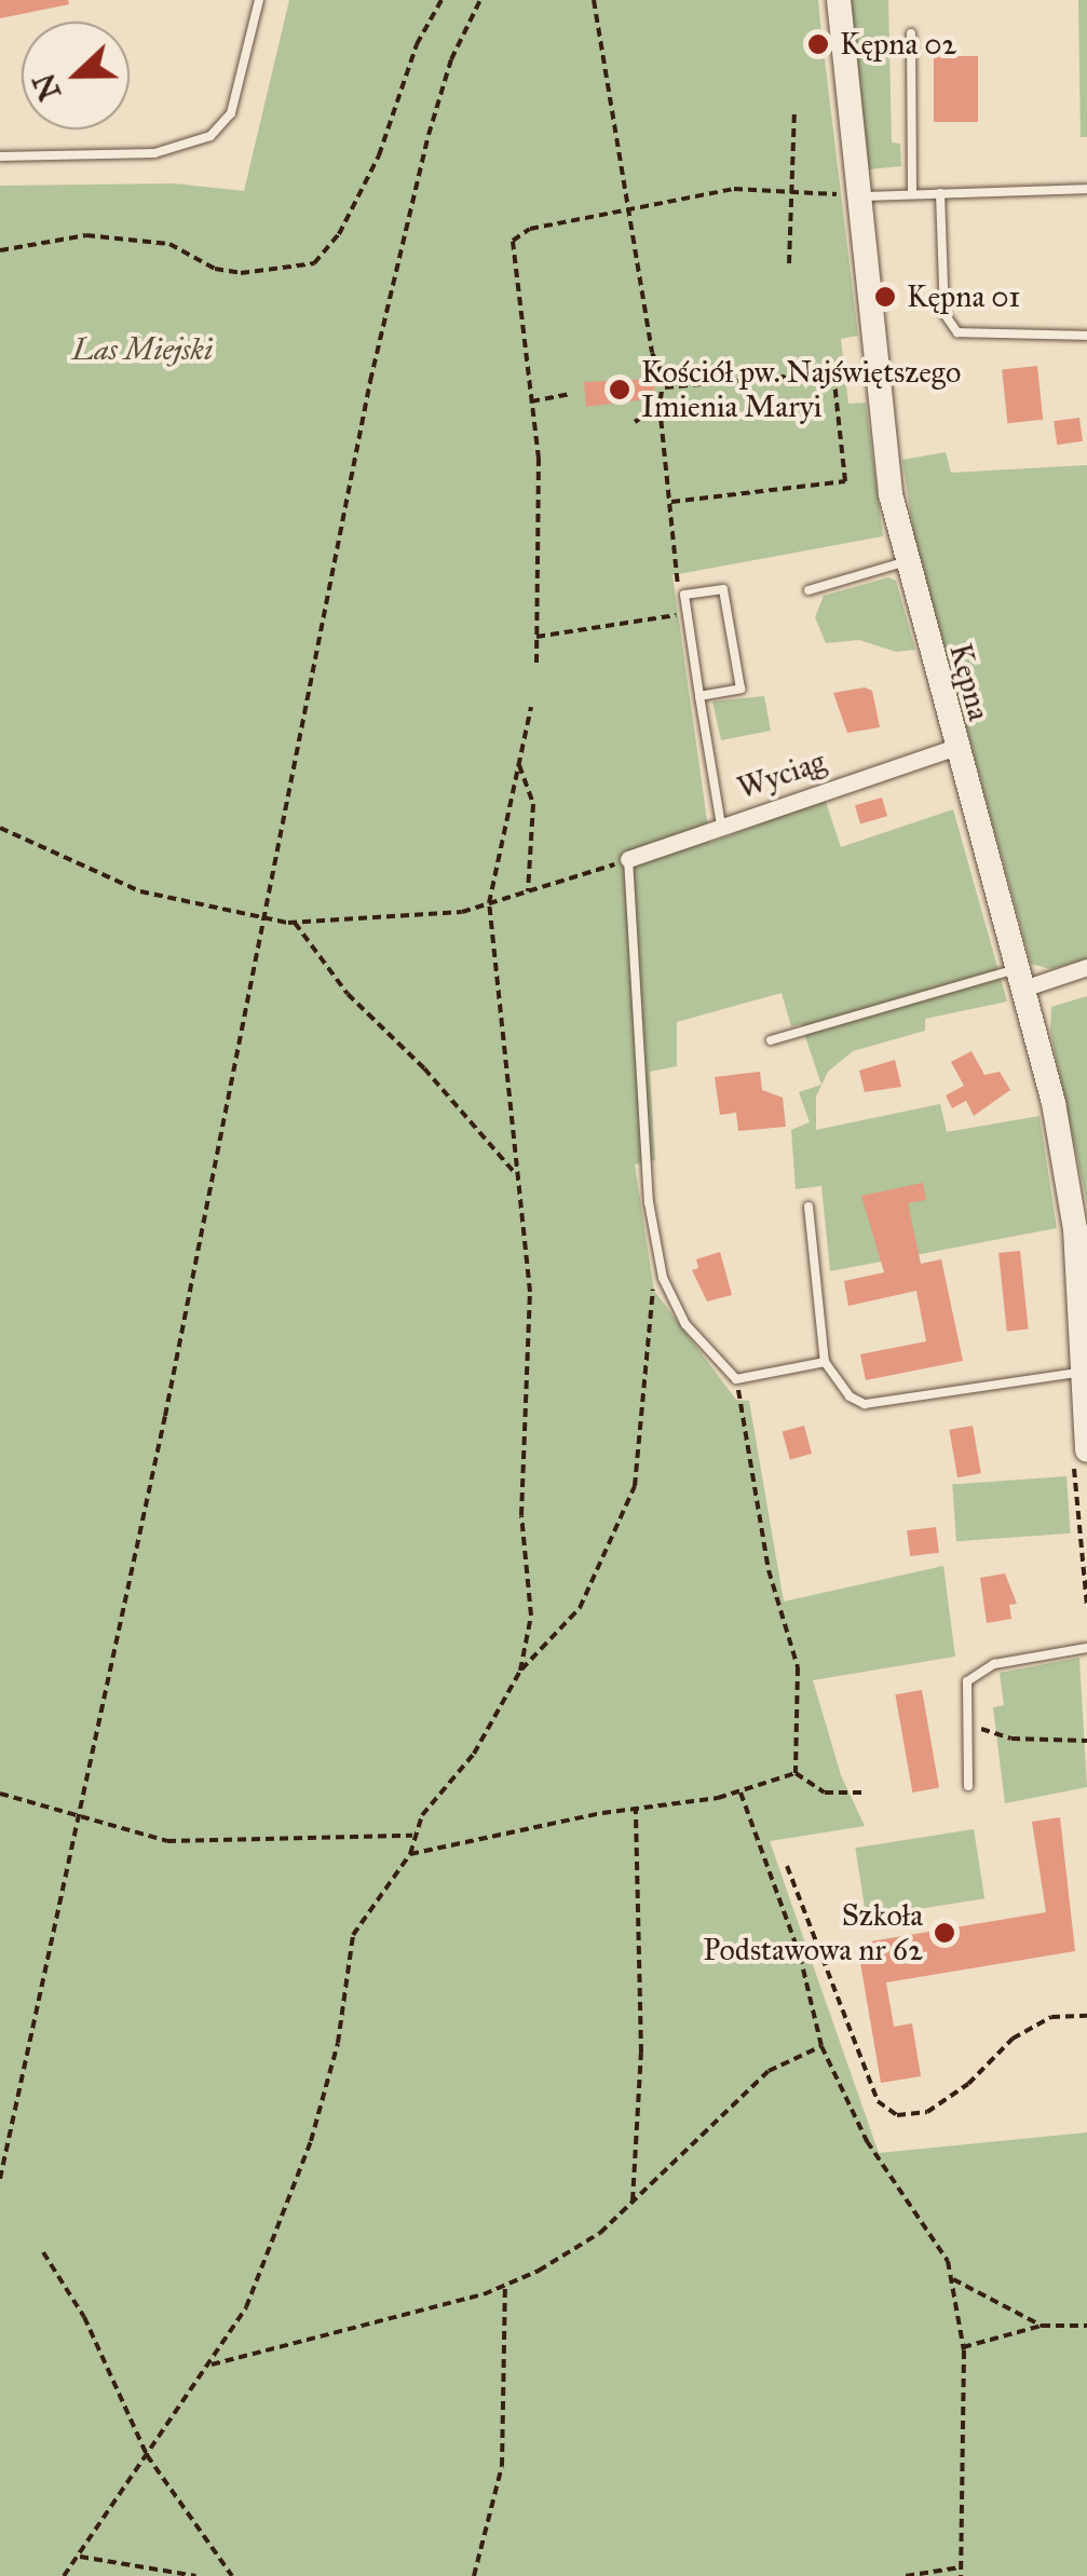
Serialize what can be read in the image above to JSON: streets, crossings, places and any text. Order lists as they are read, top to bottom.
{
  "streets": {
    "street": ["Kępna", "Wyciąg"]
  },
  "crossings": [
    ["Kępna", "Wyciąg"]
  ],
  "parks": ["Las Miejski"],
  "places": [
    "Kępna 02",
    "Kępna 01",
    "Kościół pw. Najświętszego Imienia Maryi",
    "Szkoła Podstawowa nr 62"
  ],
  "north": "left"
}
